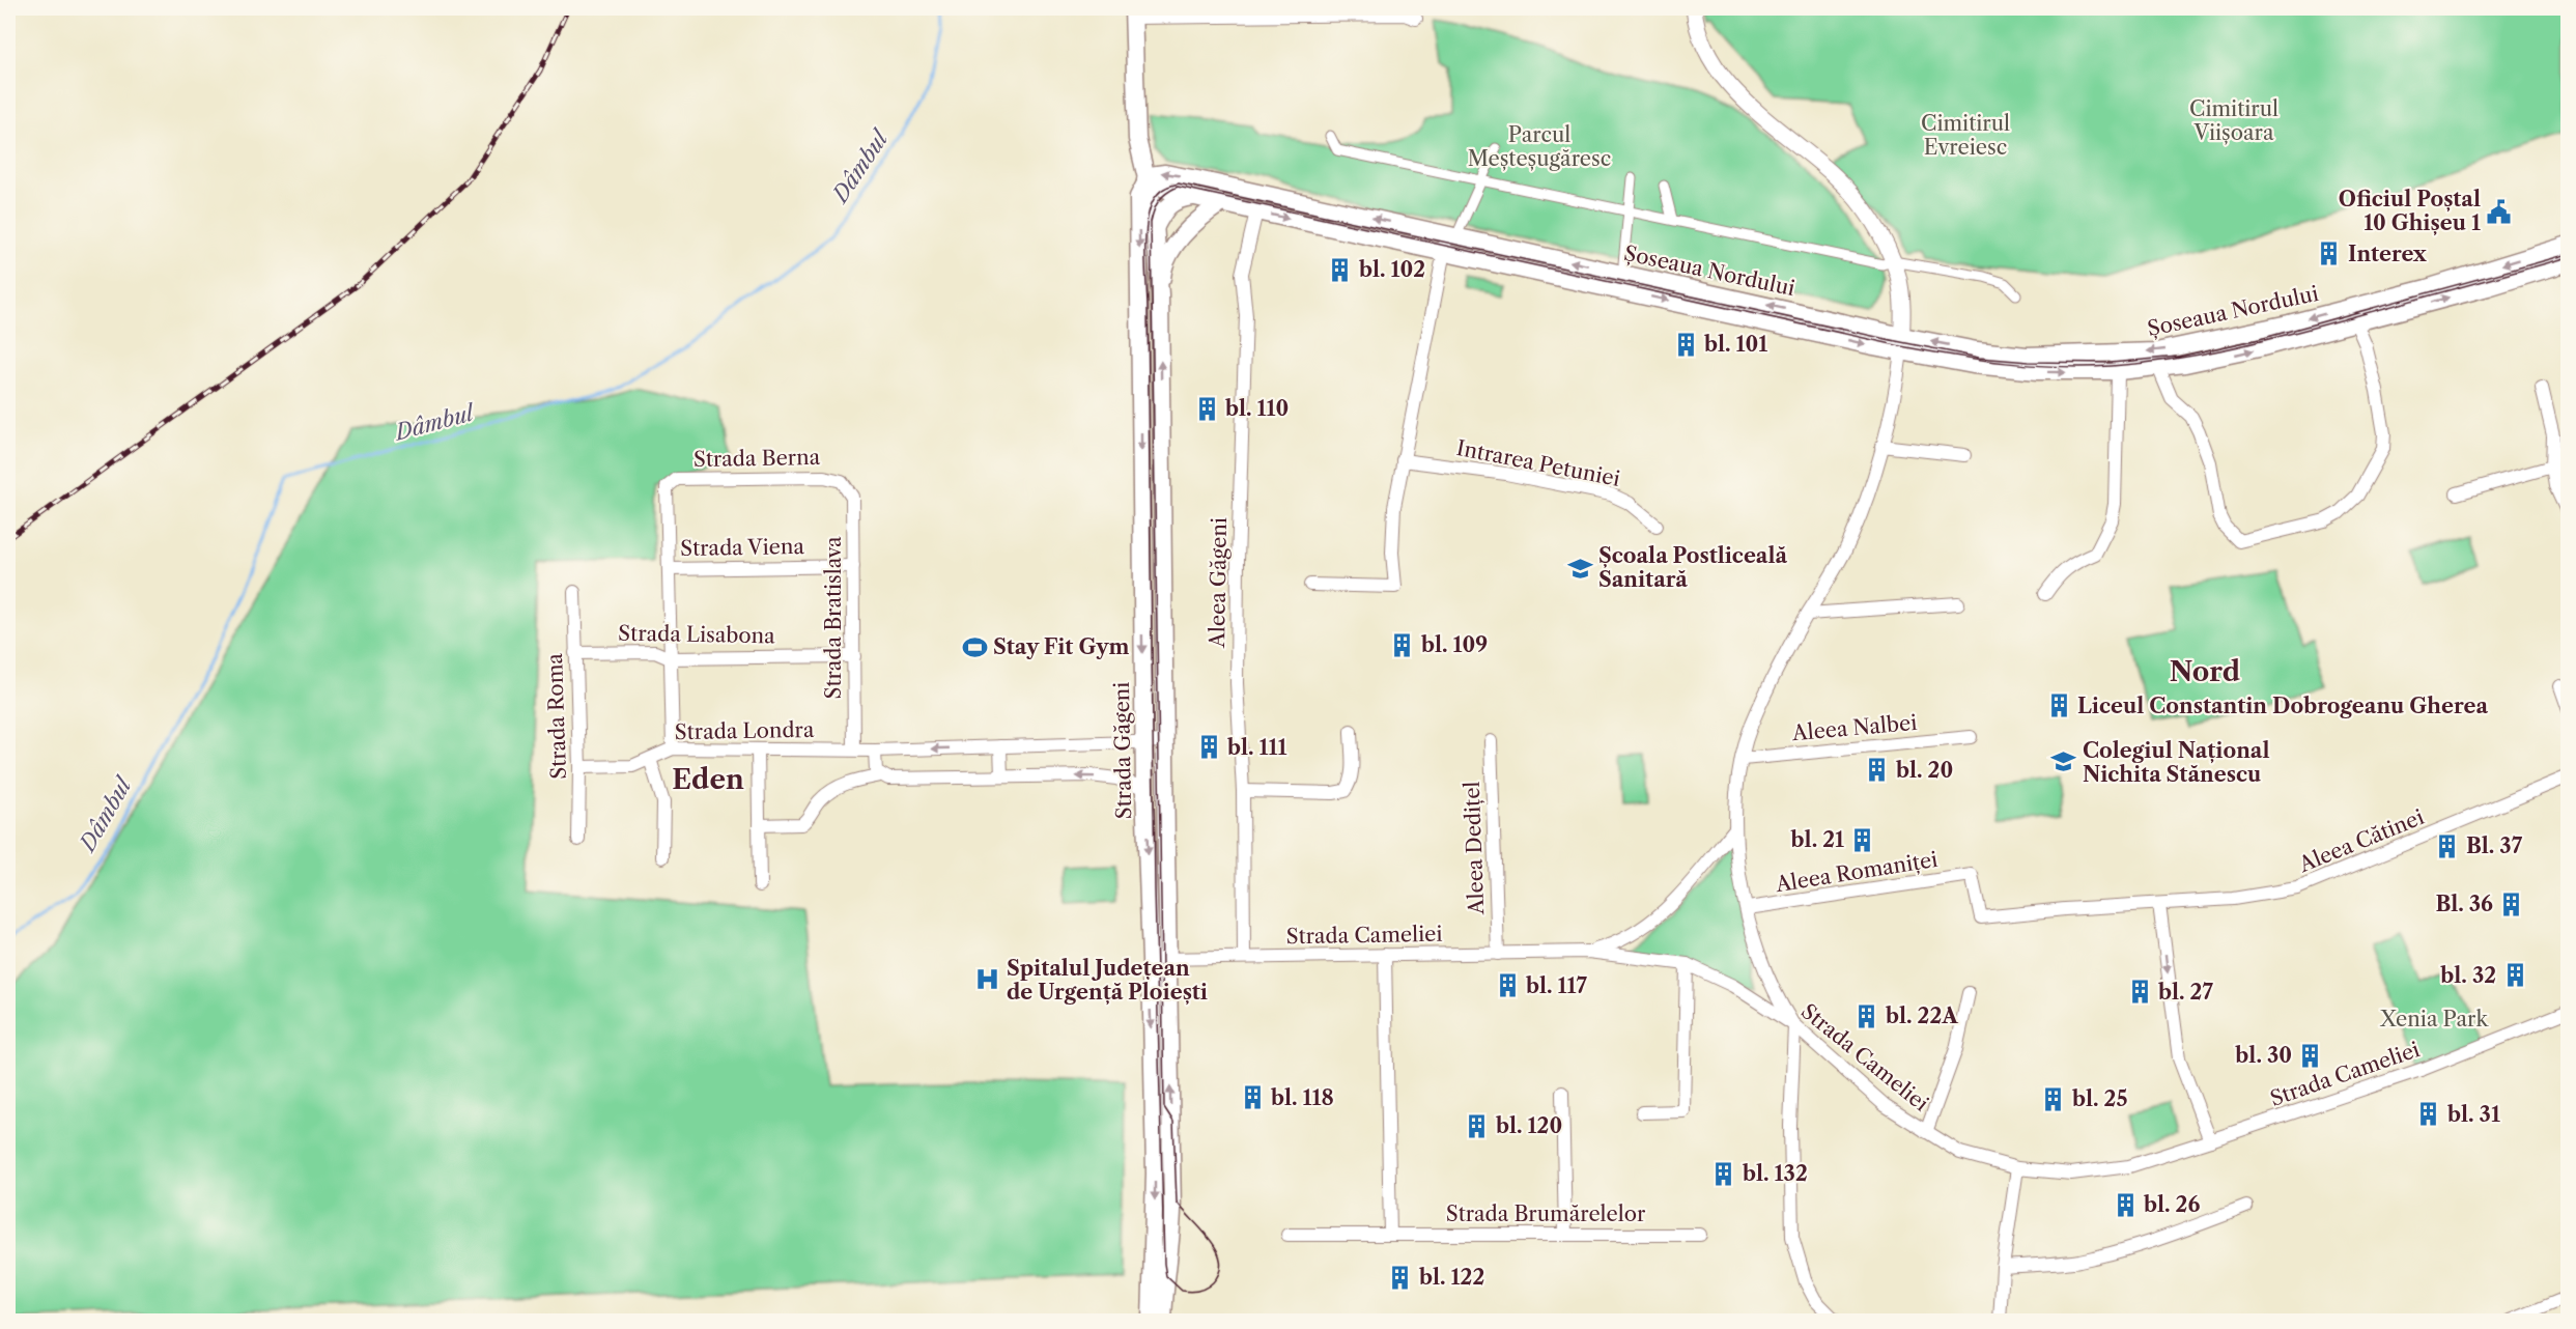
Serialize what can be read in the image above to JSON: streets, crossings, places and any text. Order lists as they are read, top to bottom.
{
  "streets": {
    "main road": ["Șoseaua Nordului", "Strada Găgeni"],
    "street": [
      "Strada Berna",
      "Intrarea Petuniei",
      "Strada Viena",
      "Aleea Găgeni",
      "Strada Bratislava",
      "Strada Lisabona",
      "Strada Roma",
      "Aleea Nalbei",
      "Strada Londra",
      "Aleea Cătinei",
      "Aleea Dedițel",
      "Aleea Romaniței",
      "Strada Cameliei",
      "Strada Brumărelelor"
    ]
  },
  "crossings": [
    ["Șoseaua Nordului", "Aleea Găgeni"],
    ["Șoseaua Nordului", "Strada Găgeni"],
    ["Strada Berna", "Strada Viena"],
    ["Strada Berna", "Strada Bratislava"],
    ["Strada Viena", "Strada Bratislava"],
    ["Aleea Găgeni", "Strada Cameliei"],
    ["Strada Bratislava", "Strada Lisabona"],
    ["Strada Bratislava", "Strada Londra"],
    ["Strada Lisabona", "Strada Roma"],
    ["Strada Roma", "Strada Londra"],
    ["Strada Londra", "Strada Găgeni"],
    ["Strada Găgeni", "Strada Cameliei"],
    ["Aleea Cătinei", "Aleea Romaniței"],
    ["Aleea Dedițel", "Strada Cameliei"]
  ],
  "districts": ["Nord", "Eden"],
  "water": ["Dâmbul"],
  "parks": [
    "Cimitirul Viișoara",
    "Cimitirul Evreiesc",
    "Parcul Meșteșugăresc",
    "Xenia Park"
  ],
  "places": {
    "public building": ["Oficiul Poștal 10 Ghișeu 1"],
    "building": [
      "Interex",
      "bl. 102",
      "bl. 101",
      "bl. 110",
      "bl. 109",
      "Liceul Constantin Dobrogeanu Gherea",
      "bl. 111",
      "bl. 20",
      "bl. 21",
      "Bl. 37",
      "Bl. 36",
      "bl. 32",
      "bl. 117",
      "bl. 27",
      "bl. 22A",
      "bl. 30",
      "bl. 118",
      "bl. 25",
      "bl. 31",
      "bl. 120",
      "bl. 132",
      "bl. 26",
      "bl. 122"
    ],
    "school or university": ["Școala Postliceală Sanitară", "Colegiul Național Nichita Stănescu"],
    "sports": ["Stay Fit Gym"],
    "hospital": ["Spitalul Județean de Urgență Ploiești"]
  }
}
